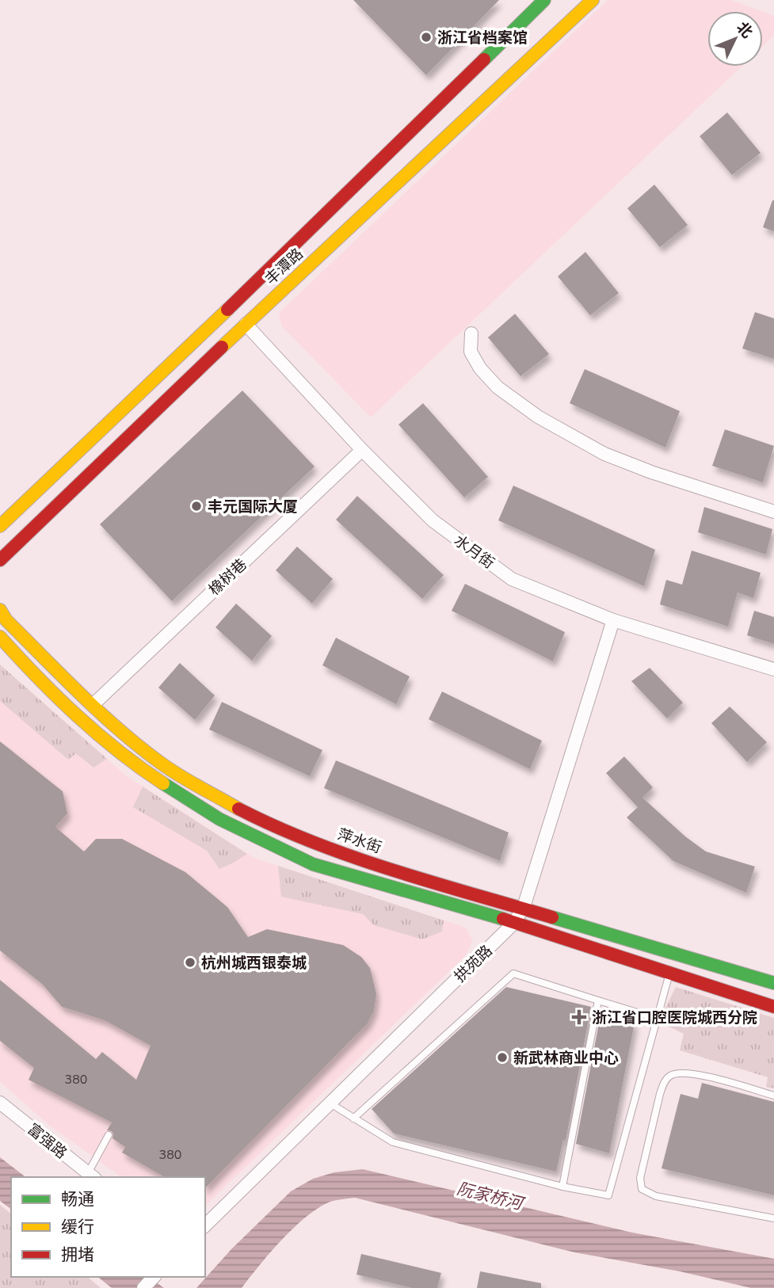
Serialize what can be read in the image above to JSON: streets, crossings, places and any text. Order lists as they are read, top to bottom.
{
  "streets": {
    "main road": ["丰潭路", "萍水街"],
    "street": [
      "水月街",
      "橡树巷",
      "拱苑路",
      "富强路"
    ]
  },
  "crossings": [
    ["丰潭路", "水月街"],
    ["水月街", "橡树巷"],
    ["水月街", "拱苑路"],
    ["橡树巷", "萍水街"],
    ["萍水街", "拱苑路"]
  ],
  "water": ["阮家桥河"],
  "places": {
    "other": [
      "浙江省档案馆",
      "丰元国际大厦",
      "杭州城西银泰城",
      "新武林商业中心"
    ],
    "health": ["浙江省口腔医院城西分院"]
  },
  "house_numbers": ["380", "380"],
  "legend": ["畅通", "缓行", "拥堵"],
  "north": "top right"
}
